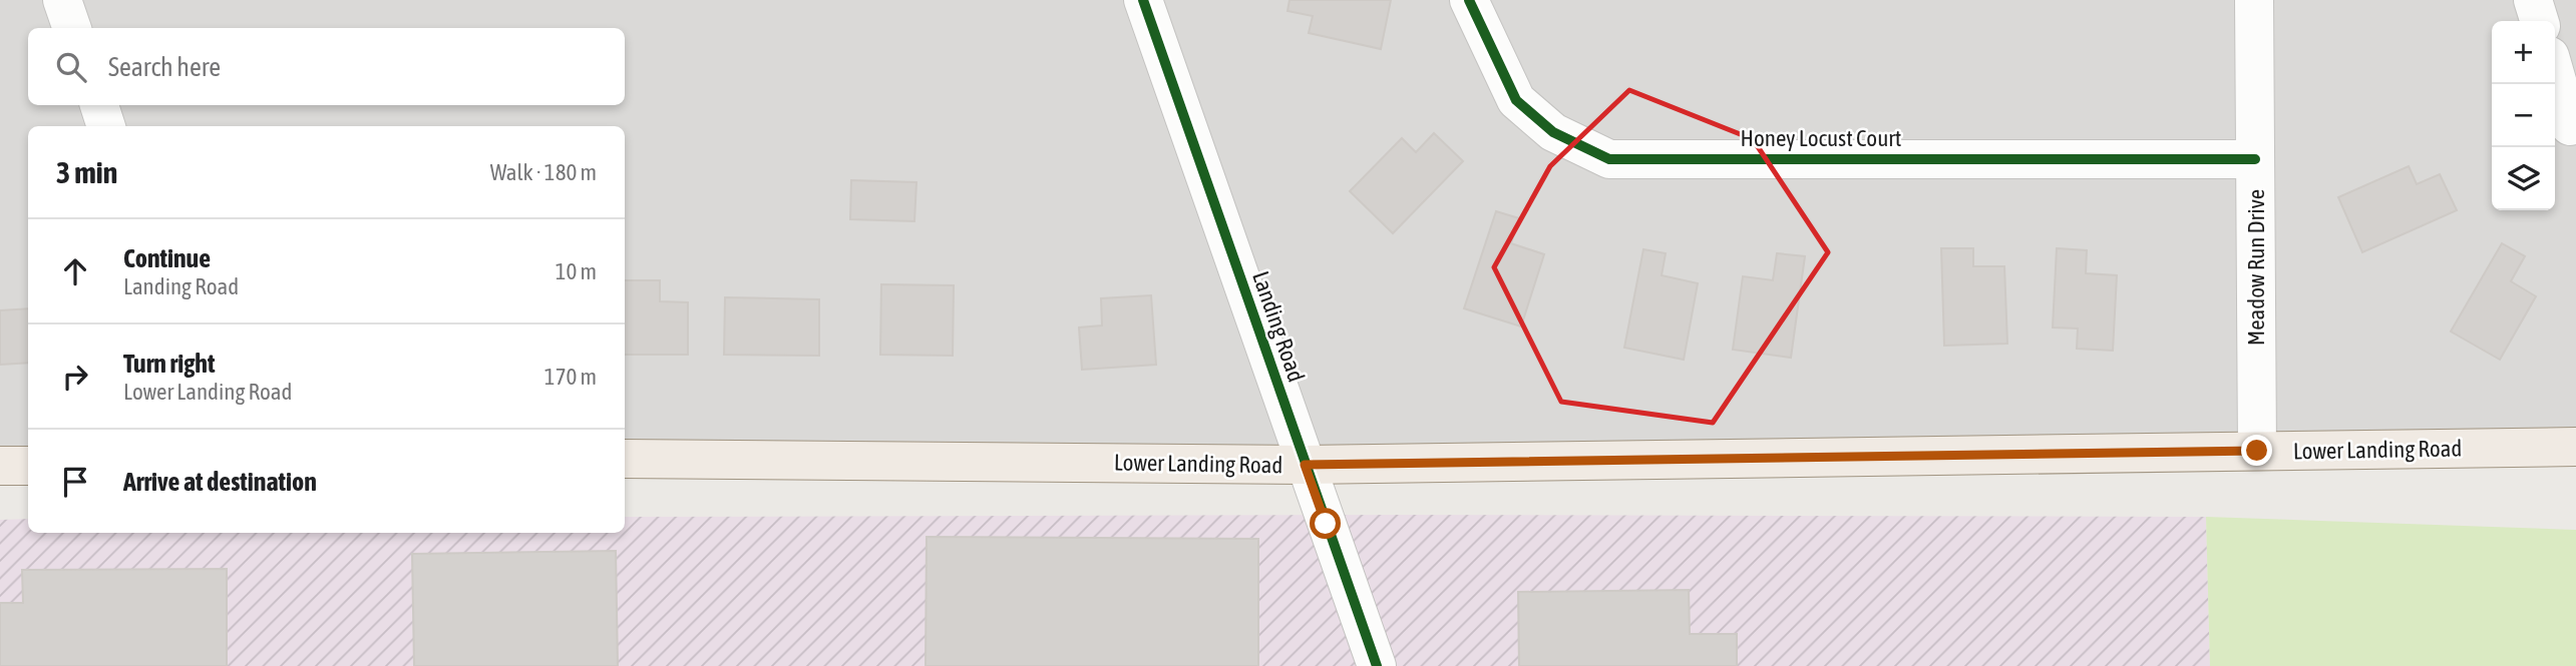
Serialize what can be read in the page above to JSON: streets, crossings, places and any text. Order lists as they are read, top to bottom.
{
  "streets": {
    "main road": ["Lower Landing Road"],
    "street": ["Honey Locust Court", "Meadow Run Drive", "Landing Road"]
  },
  "crossings": [
    ["Honey Locust Court", "Meadow Run Drive"],
    ["Meadow Run Drive", "Lower Landing Road"],
    ["Landing Road", "Lower Landing Road"]
  ],
  "page": {
    "map_buttons": ["+", "−"],
    "search": "Search here",
    "heading": ["3 min", "Walk · 180 m"],
    "list": [
      ["Continue", "Landing Road", "10 m"],
      ["Turn right", "Lower Landing Road", "170 m"],
      "Arrive at destination"
    ]
  }
}
